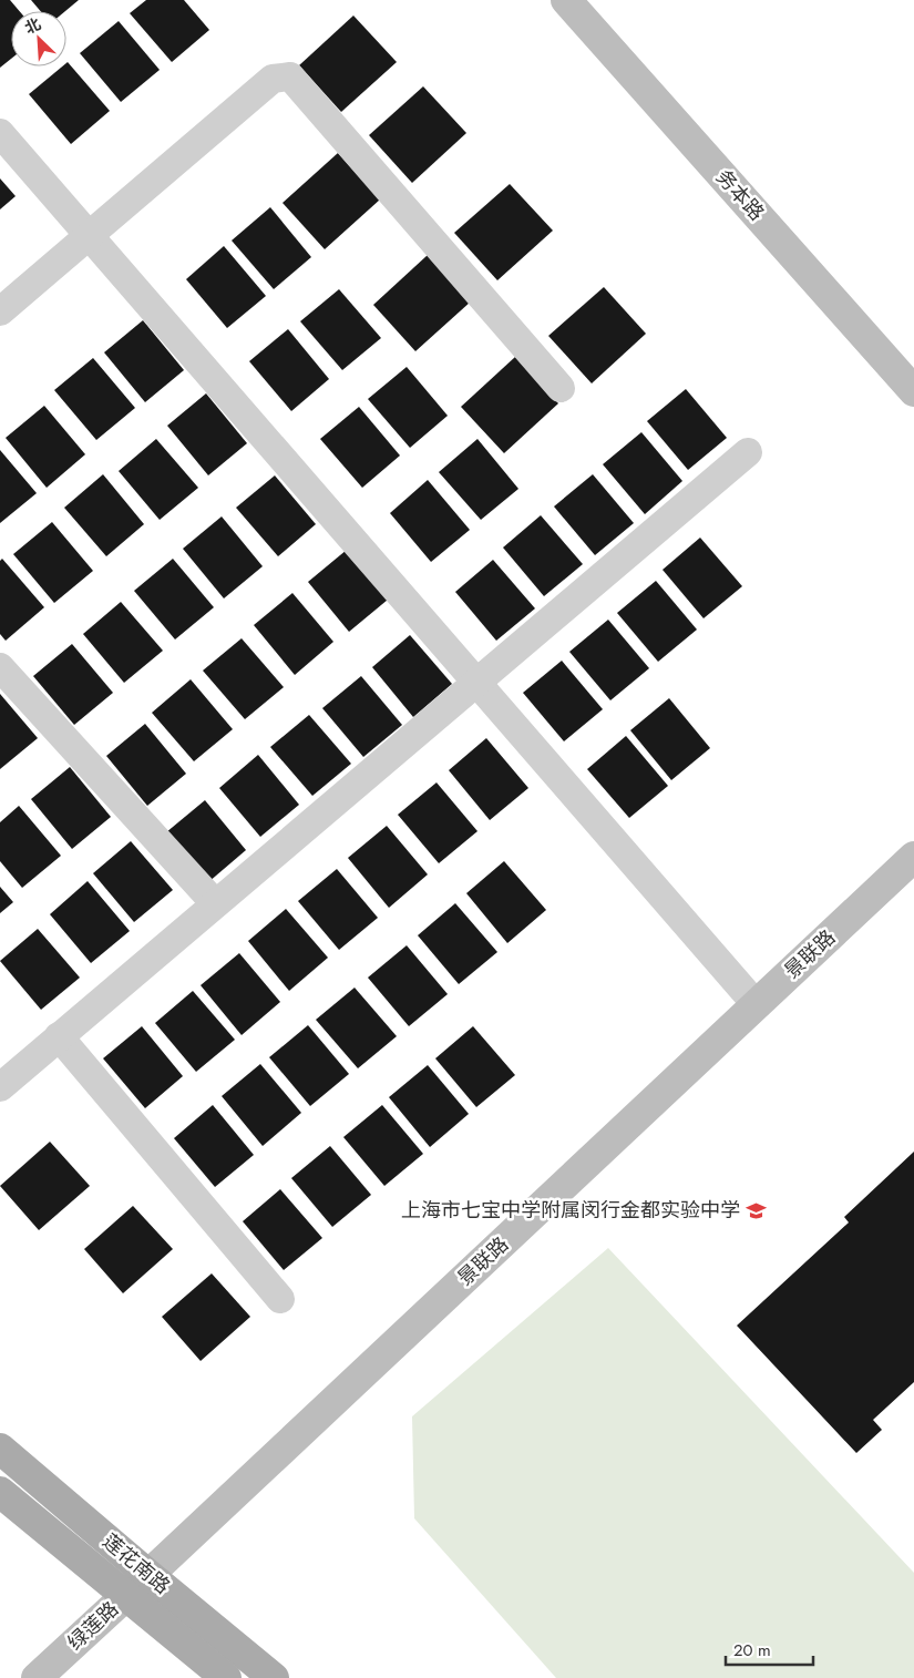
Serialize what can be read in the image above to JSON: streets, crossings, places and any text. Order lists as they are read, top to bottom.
{
  "streets": {
    "main road": ["莲花南路"],
    "street": ["务本路", "景联路", "绿莲路"]
  },
  "crossings": [
    ["景联路", "莲花南路"],
    ["景联路", "绿莲路"],
    ["莲花南路", "绿莲路"]
  ],
  "places": {
    "school or university": ["上海市七宝中学附属闵行金都实验中学"]
  },
  "scale_bar": "20 m",
  "north": "top left"
}
